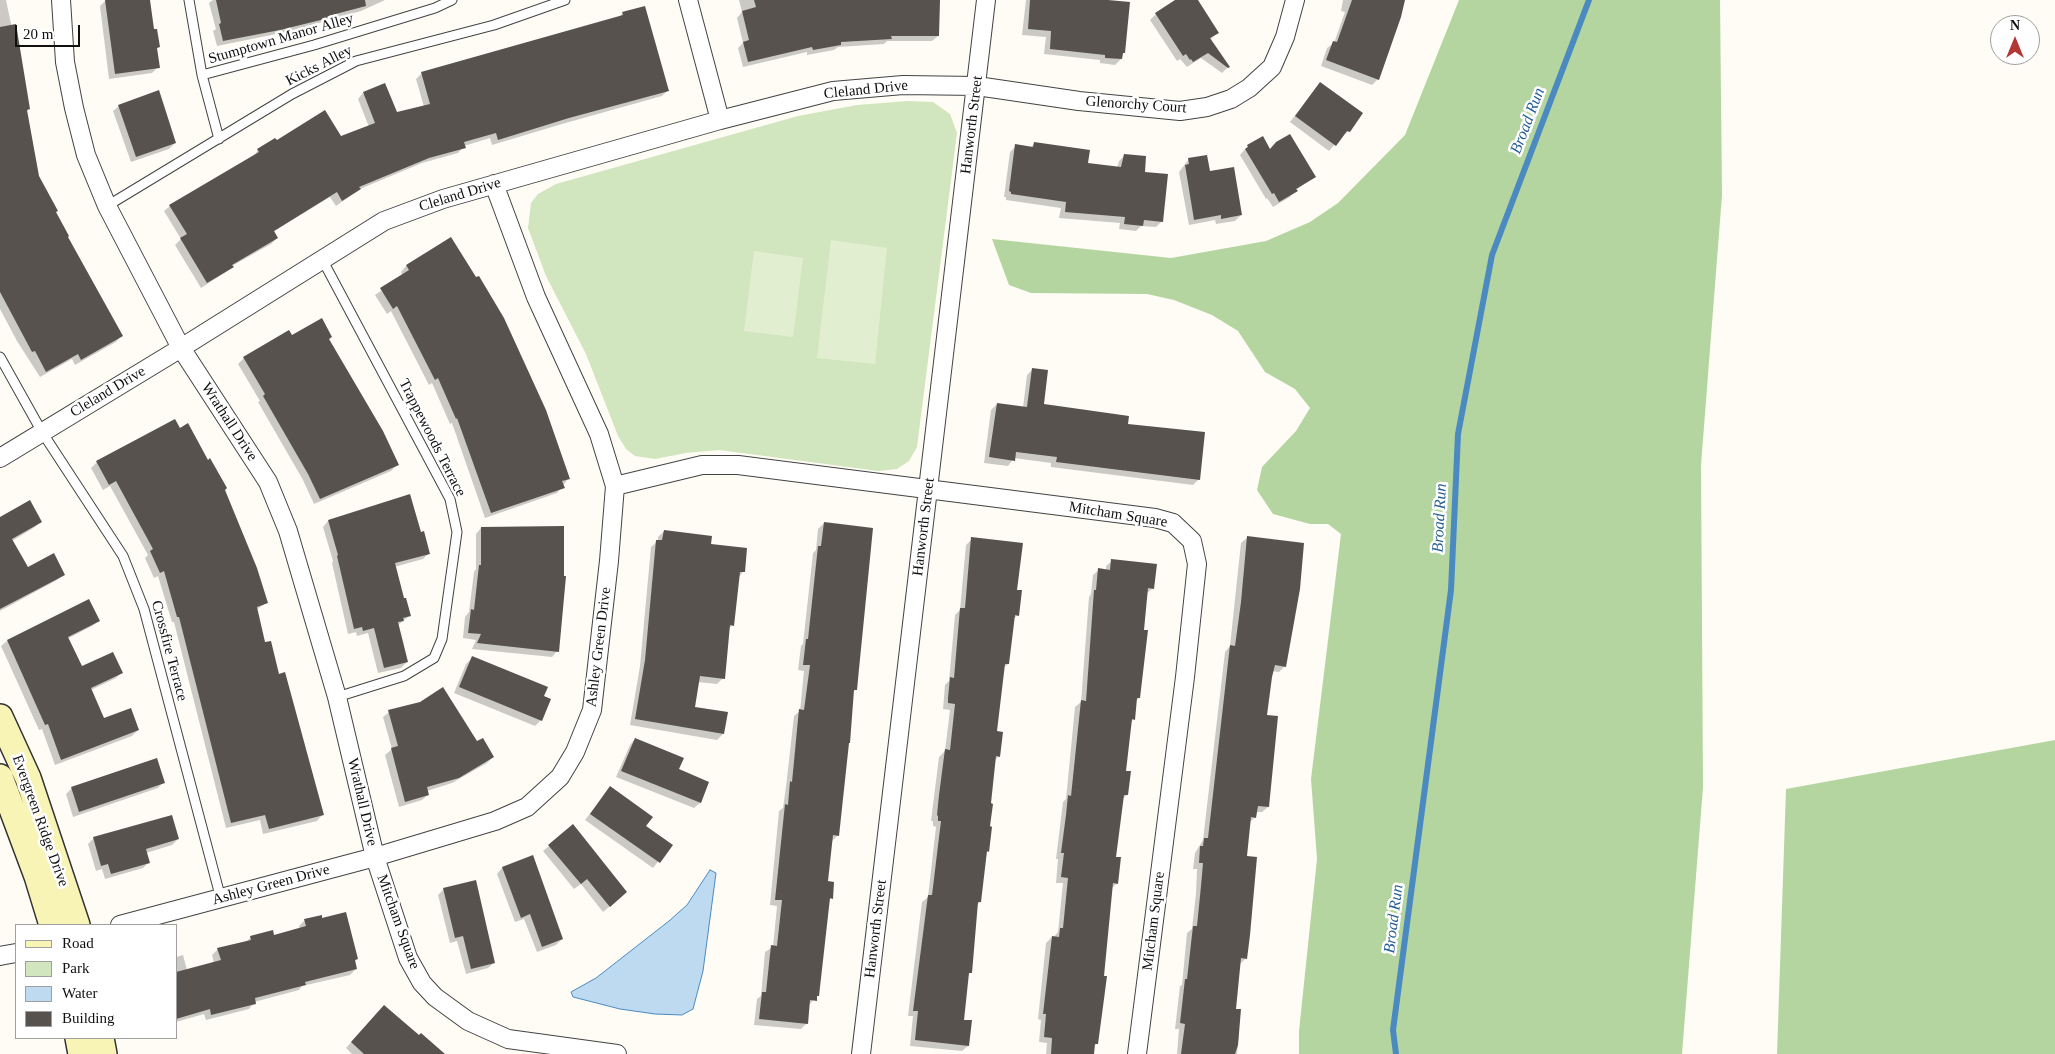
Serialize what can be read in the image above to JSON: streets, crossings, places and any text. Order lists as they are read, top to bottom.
{
  "streets": {
    "street": [
      "Cleland Drive",
      "Glenorchy Court",
      "Hanworth Street",
      "Wrathall Drive",
      "Mitcham Square",
      "Ashley Green Drive",
      "Evergreen Ridge Drive"
    ],
    "lane": [
      "Stumptown Manor Alley",
      "Kicks Alley",
      "Trappewoods Terrace",
      "Crossfire Terrace"
    ]
  },
  "crossings": [
    ["Kicks Alley", "Wrathall Drive"],
    ["Cleland Drive", "Glenorchy Court"],
    ["Cleland Drive", "Hanworth Street"],
    ["Cleland Drive", "Wrathall Drive"],
    ["Cleland Drive", "Trappewoods Terrace"],
    ["Cleland Drive", "Ashley Green Drive"],
    ["Cleland Drive", "Crossfire Terrace"],
    ["Glenorchy Court", "Hanworth Street"],
    ["Hanworth Street", "Mitcham Square"],
    ["Wrathall Drive", "Trappewoods Terrace"],
    ["Wrathall Drive", "Mitcham Square"],
    ["Wrathall Drive", "Ashley Green Drive"],
    ["Mitcham Square", "Ashley Green Drive"],
    ["Ashley Green Drive", "Crossfire Terrace"]
  ],
  "water": ["Broad Run"],
  "legend": [
    "Road",
    "Park",
    "Water",
    "Building"
  ],
  "scale_bar": "20 m",
  "north": "top"
}
